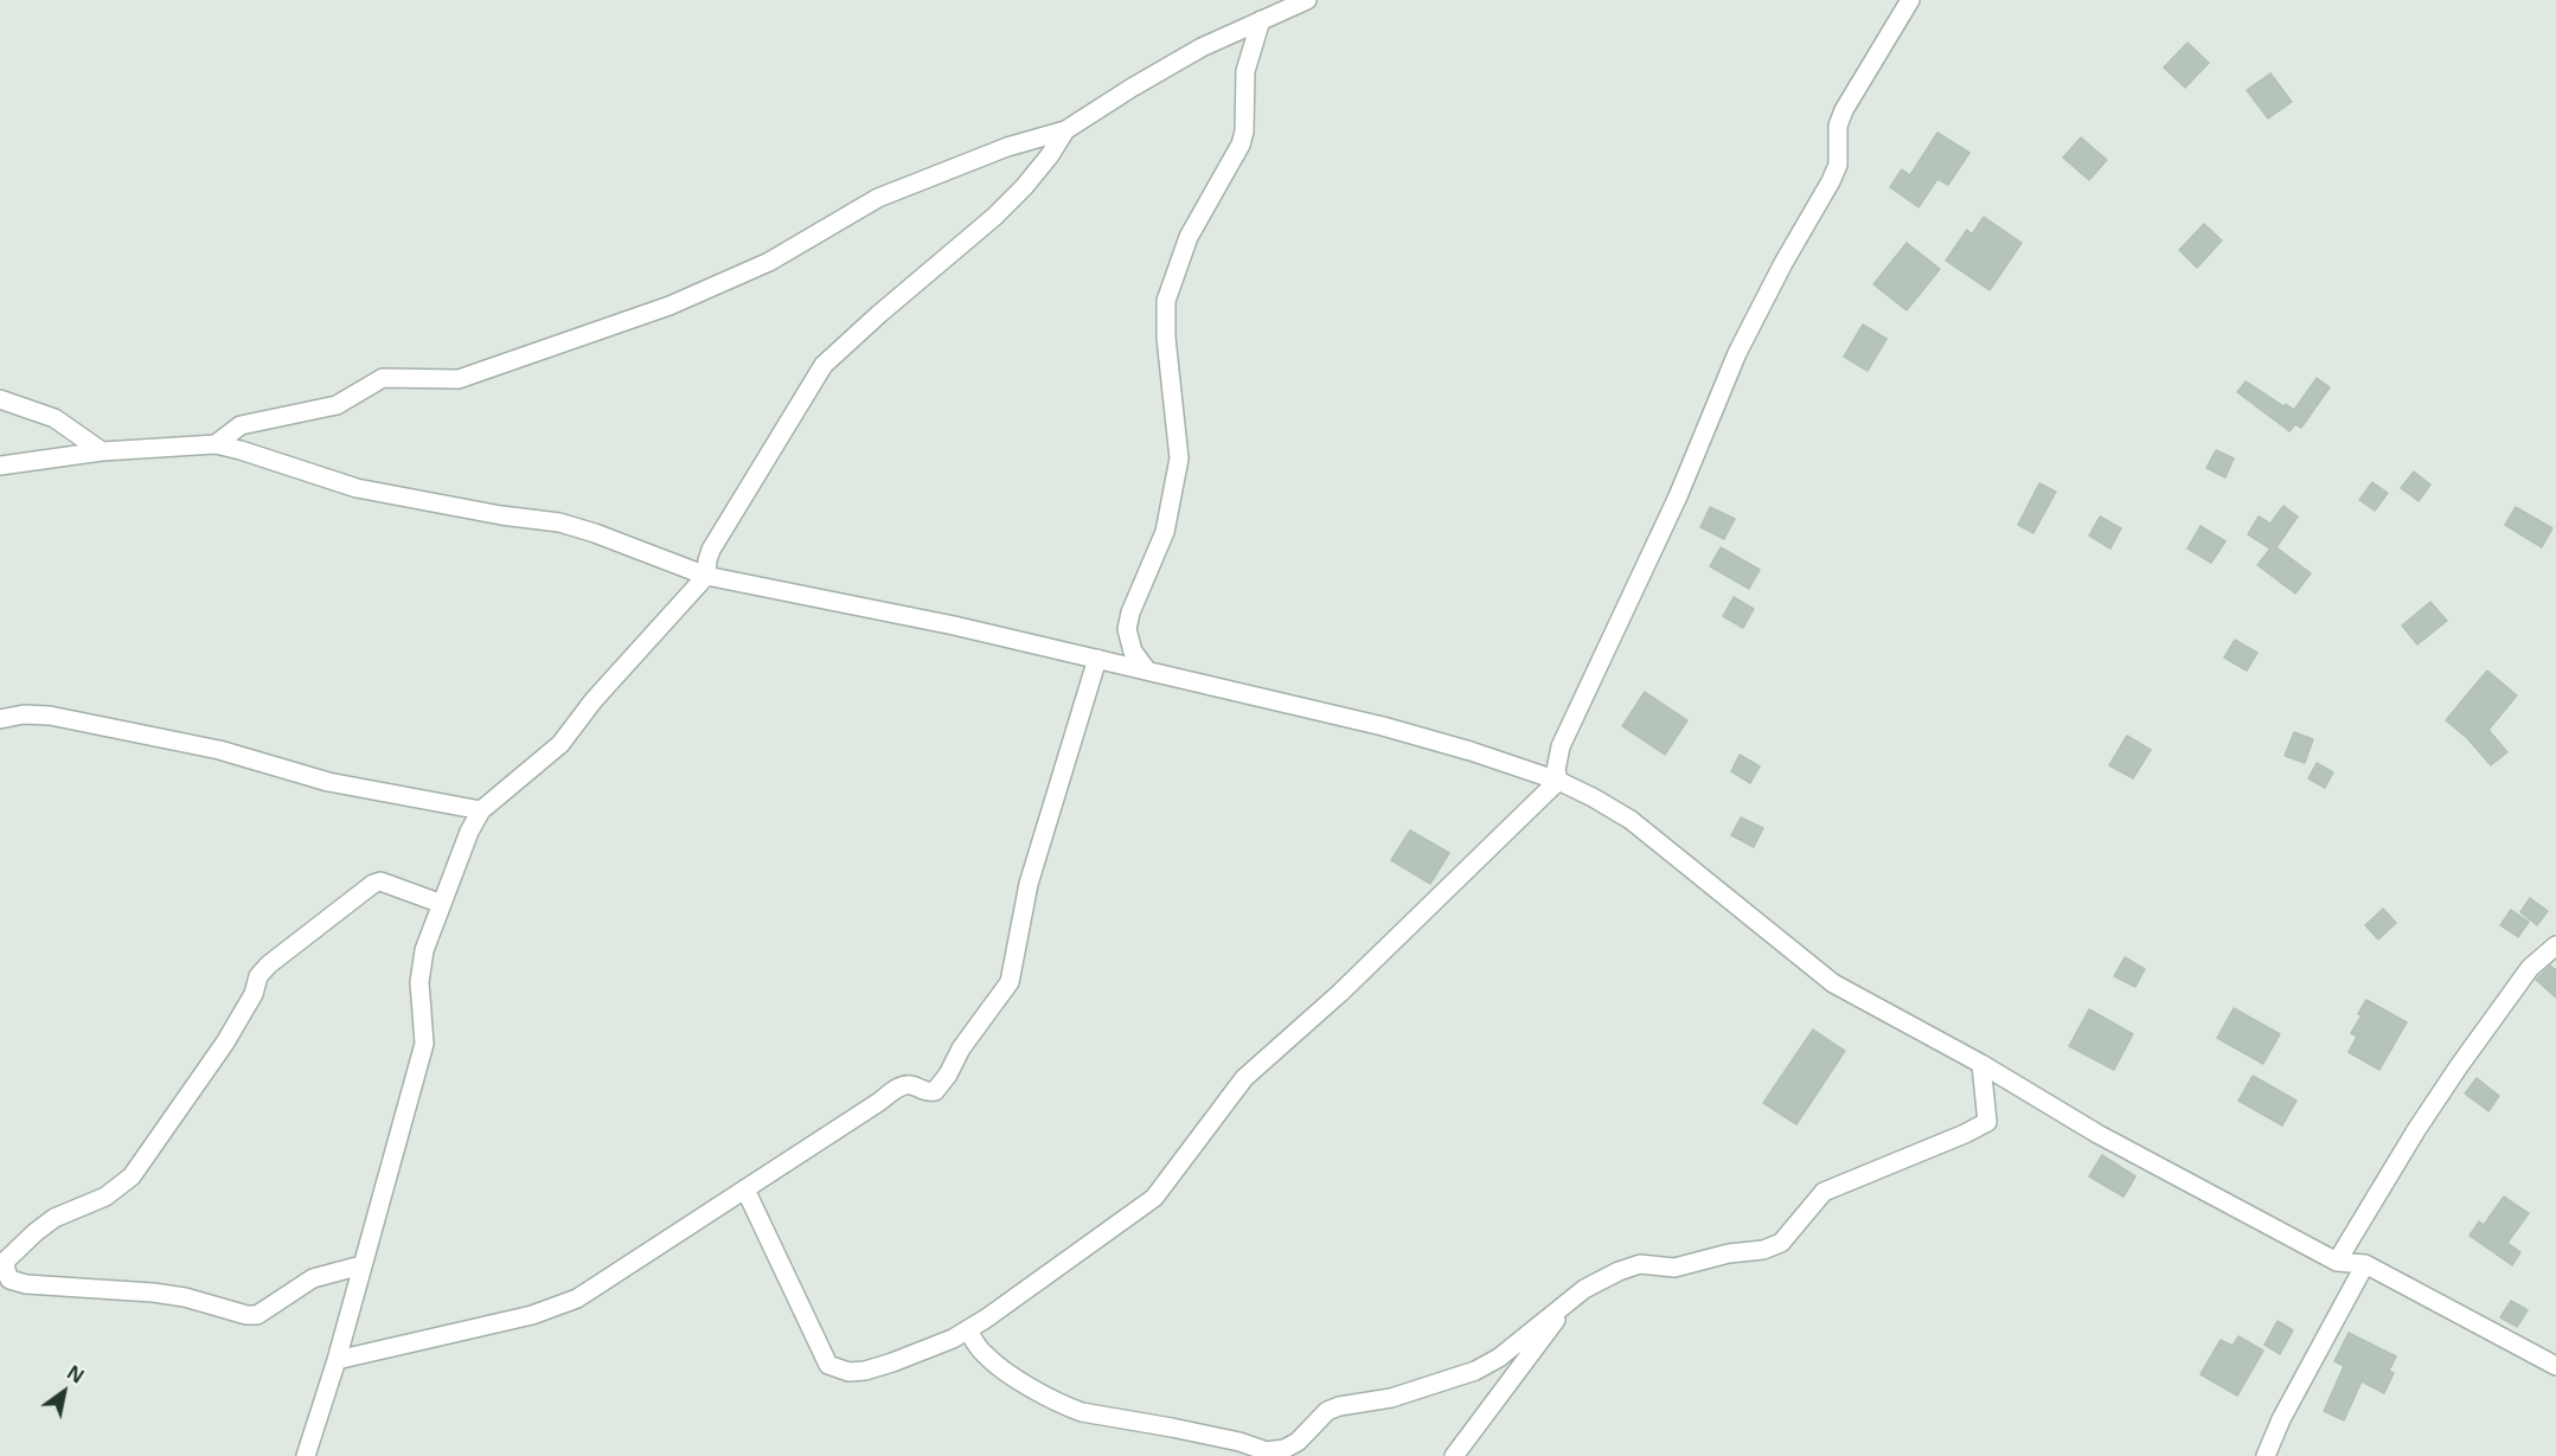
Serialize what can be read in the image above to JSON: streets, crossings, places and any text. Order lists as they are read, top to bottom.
{
  "north": "top right"
}
